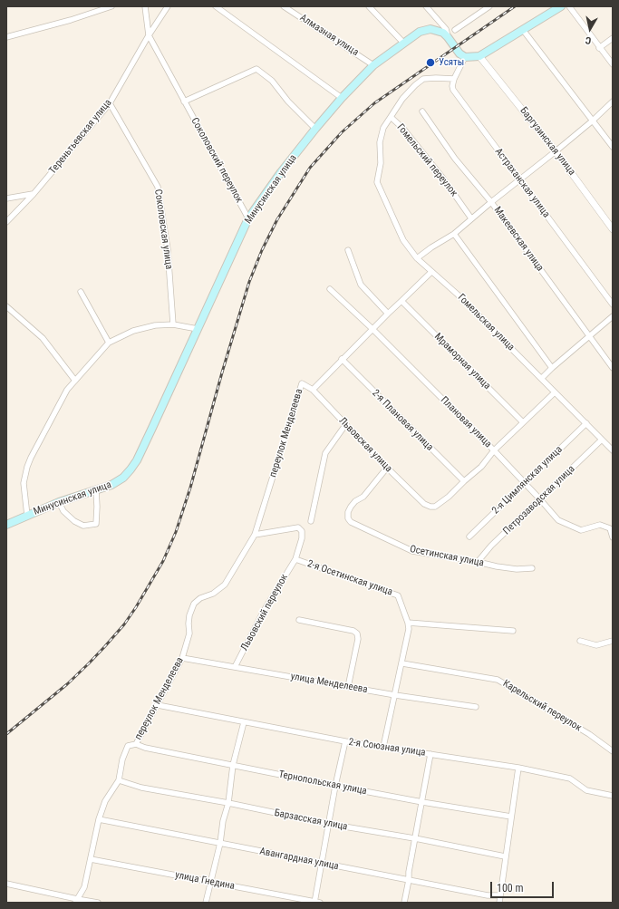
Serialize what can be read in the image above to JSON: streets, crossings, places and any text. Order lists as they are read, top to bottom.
{
  "streets": {
    "main road": ["Минусинская улица"],
    "street": [
      "Алмазная улица",
      "Тереньтьевская улица",
      "Баргузинская улица",
      "Соколовский переулок",
      "Гомельский переулок",
      "Астраханская улица",
      "Соколовская улица",
      "Макеевская улица",
      "Гомельская улица",
      "Мраморная улица",
      "2-я Плановая улица",
      "Плановая улица",
      "переулок Менделеева",
      "Львовская улица",
      "2-я Цимлянская улица",
      "Петрозаводская улица",
      "Осетинская улица",
      "2-я Осетинская улица",
      "Львовский переулок",
      "улица Менделеева",
      "Карельский переулок",
      "2-я Союзная улица",
      "Тернопольская улица",
      "Барзасская улица",
      "Авангардная улица",
      "улица Гнедина"
    ]
  },
  "crossings": [
    ["Алмазная улица", "Минусинская улица"],
    ["Тереньтьевская улица", "Соколовский переулок"],
    ["Тереньтьевская улица", "Соколовская улица"],
    ["Соколовский переулок", "Минусинская улица"],
    ["Гомельский переулок", "Астраханская улица"],
    ["Гомельский переулок", "Гомельская улица"],
    ["Гомельская улица", "2-я Цимлянская улица"],
    ["Гомельская улица", "Петрозаводская улица"],
    ["2-я Плановая улица", "Львовская улица"],
    ["Плановая улица", "2-я Цимлянская улица"],
    ["Плановая улица", "Петрозаводская улица"],
    ["переулок Менделеева", "Львовская улица"],
    ["переулок Менделеева", "Львовский переулок"],
    ["переулок Менделеева", "улица Менделеева"],
    ["переулок Менделеева", "2-я Союзная улица"],
    ["переулок Менделеева", "Тернопольская улица"],
    ["переулок Менделеева", "Барзасская улица"],
    ["переулок Менделеева", "Авангардная улица"],
    ["переулок Менделеева", "улица Гнедина"],
    ["Львовская улица", "Осетинская улица"],
    ["Петрозаводская улица", "Осетинская улица"],
    ["2-я Осетинская улица", "Львовский переулок"],
    ["Львовский переулок", "улица Менделеева"]
  ],
  "places": ["Усяты"],
  "scale_bar": "100 m",
  "north": "bottom"
}
